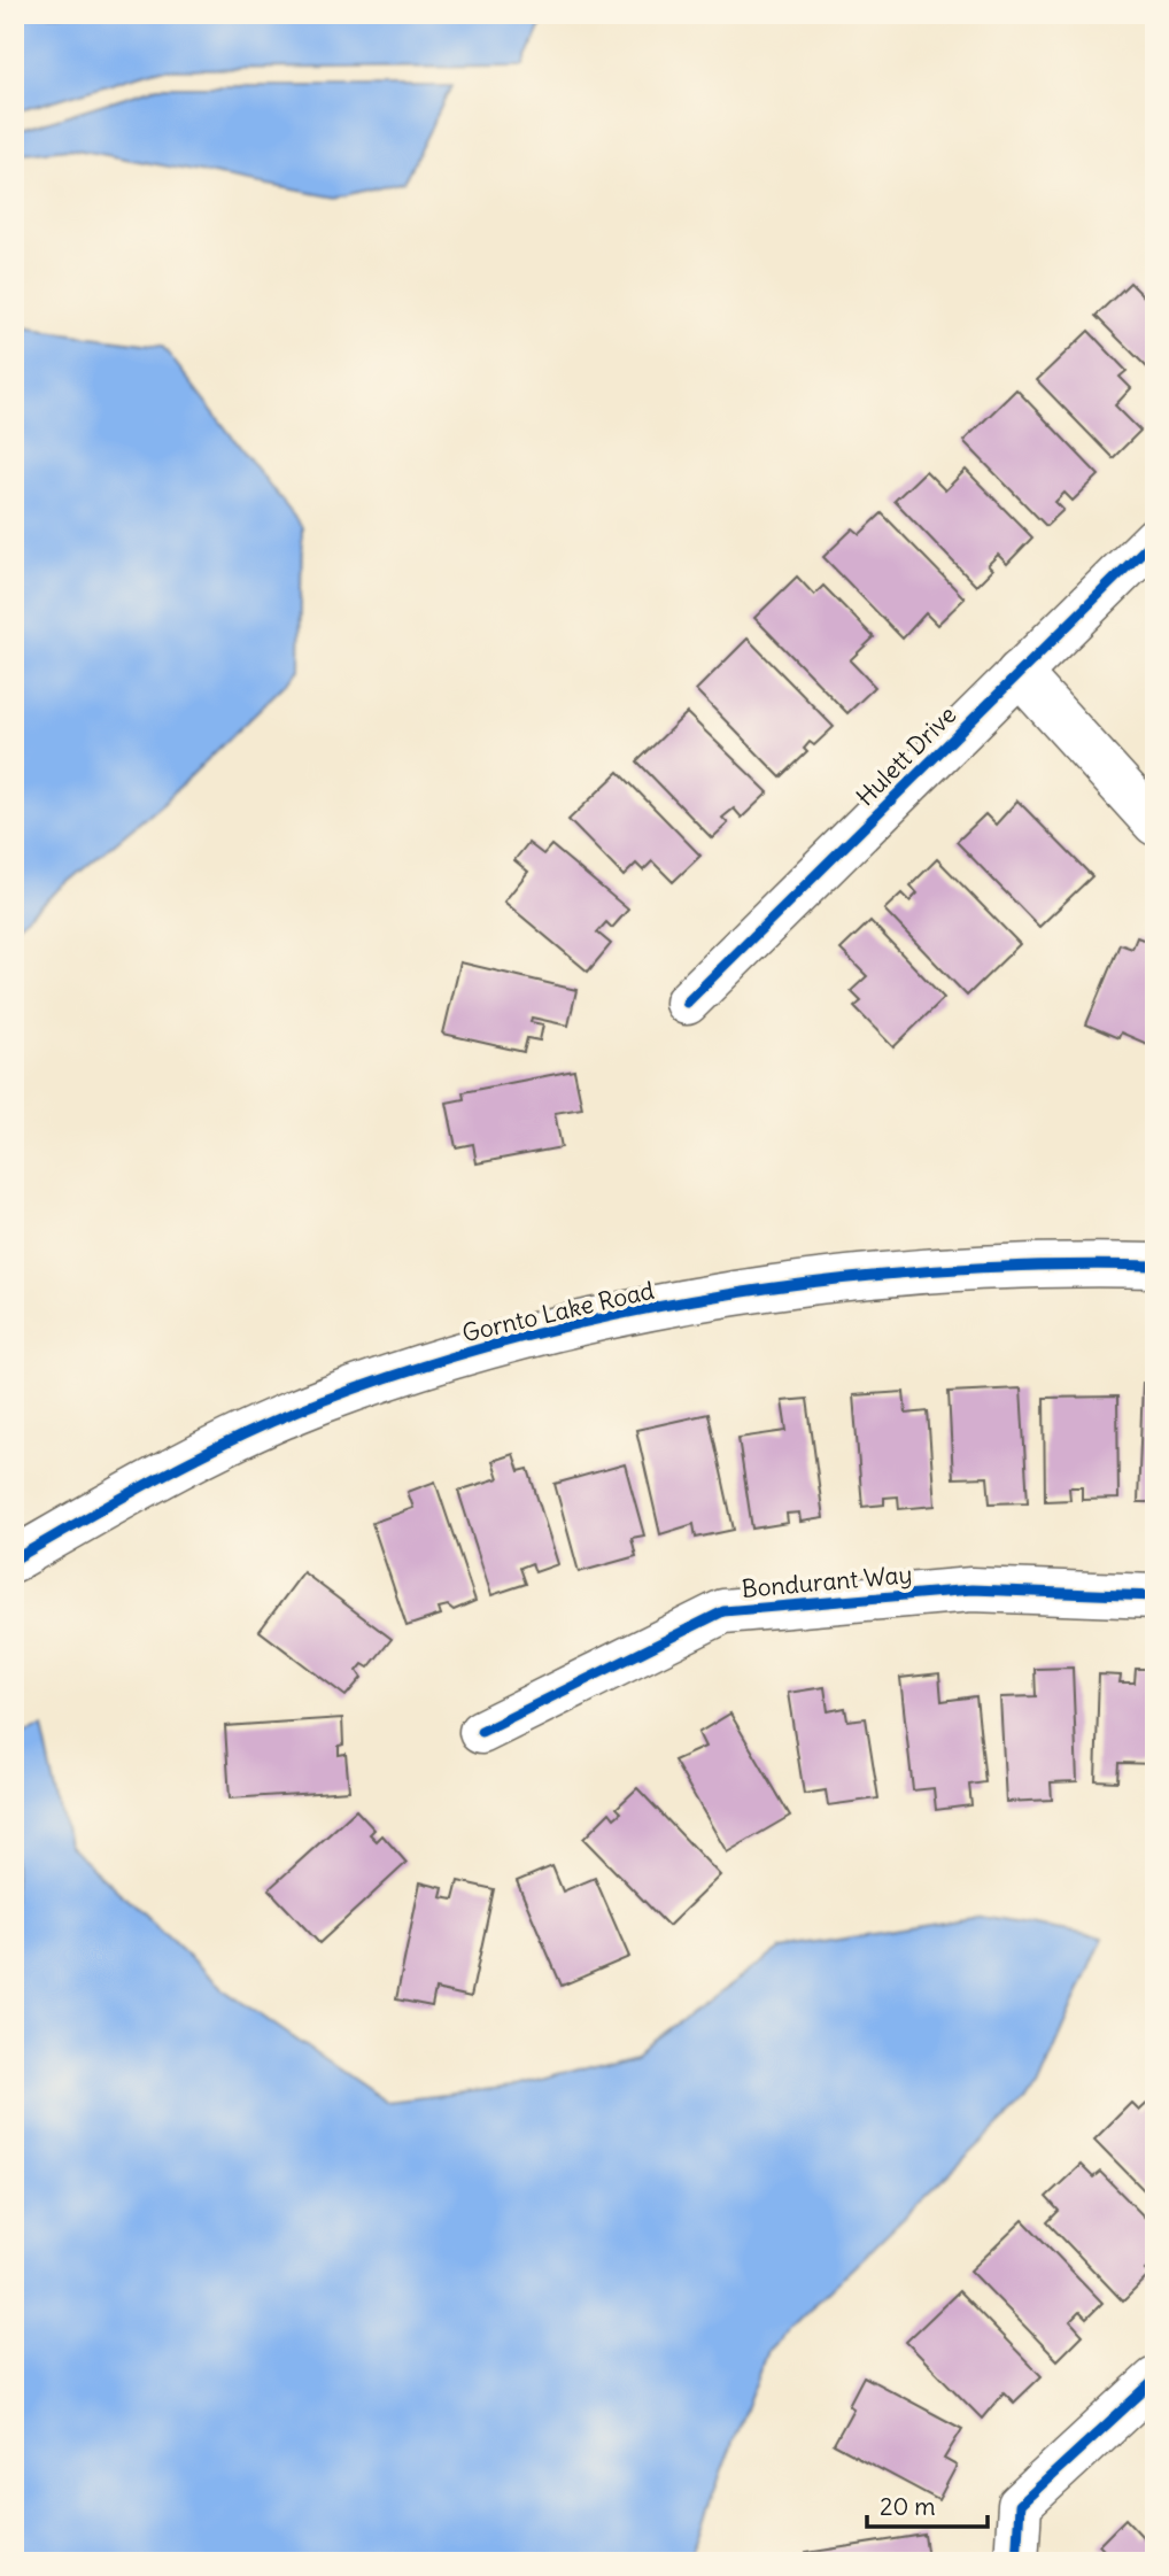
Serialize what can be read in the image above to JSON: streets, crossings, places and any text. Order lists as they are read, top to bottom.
{
  "streets": {
    "street": ["Hulett Drive", "Gornto Lake Road", "Bondurant Way"]
  },
  "scale_bar": "20 m"
}
